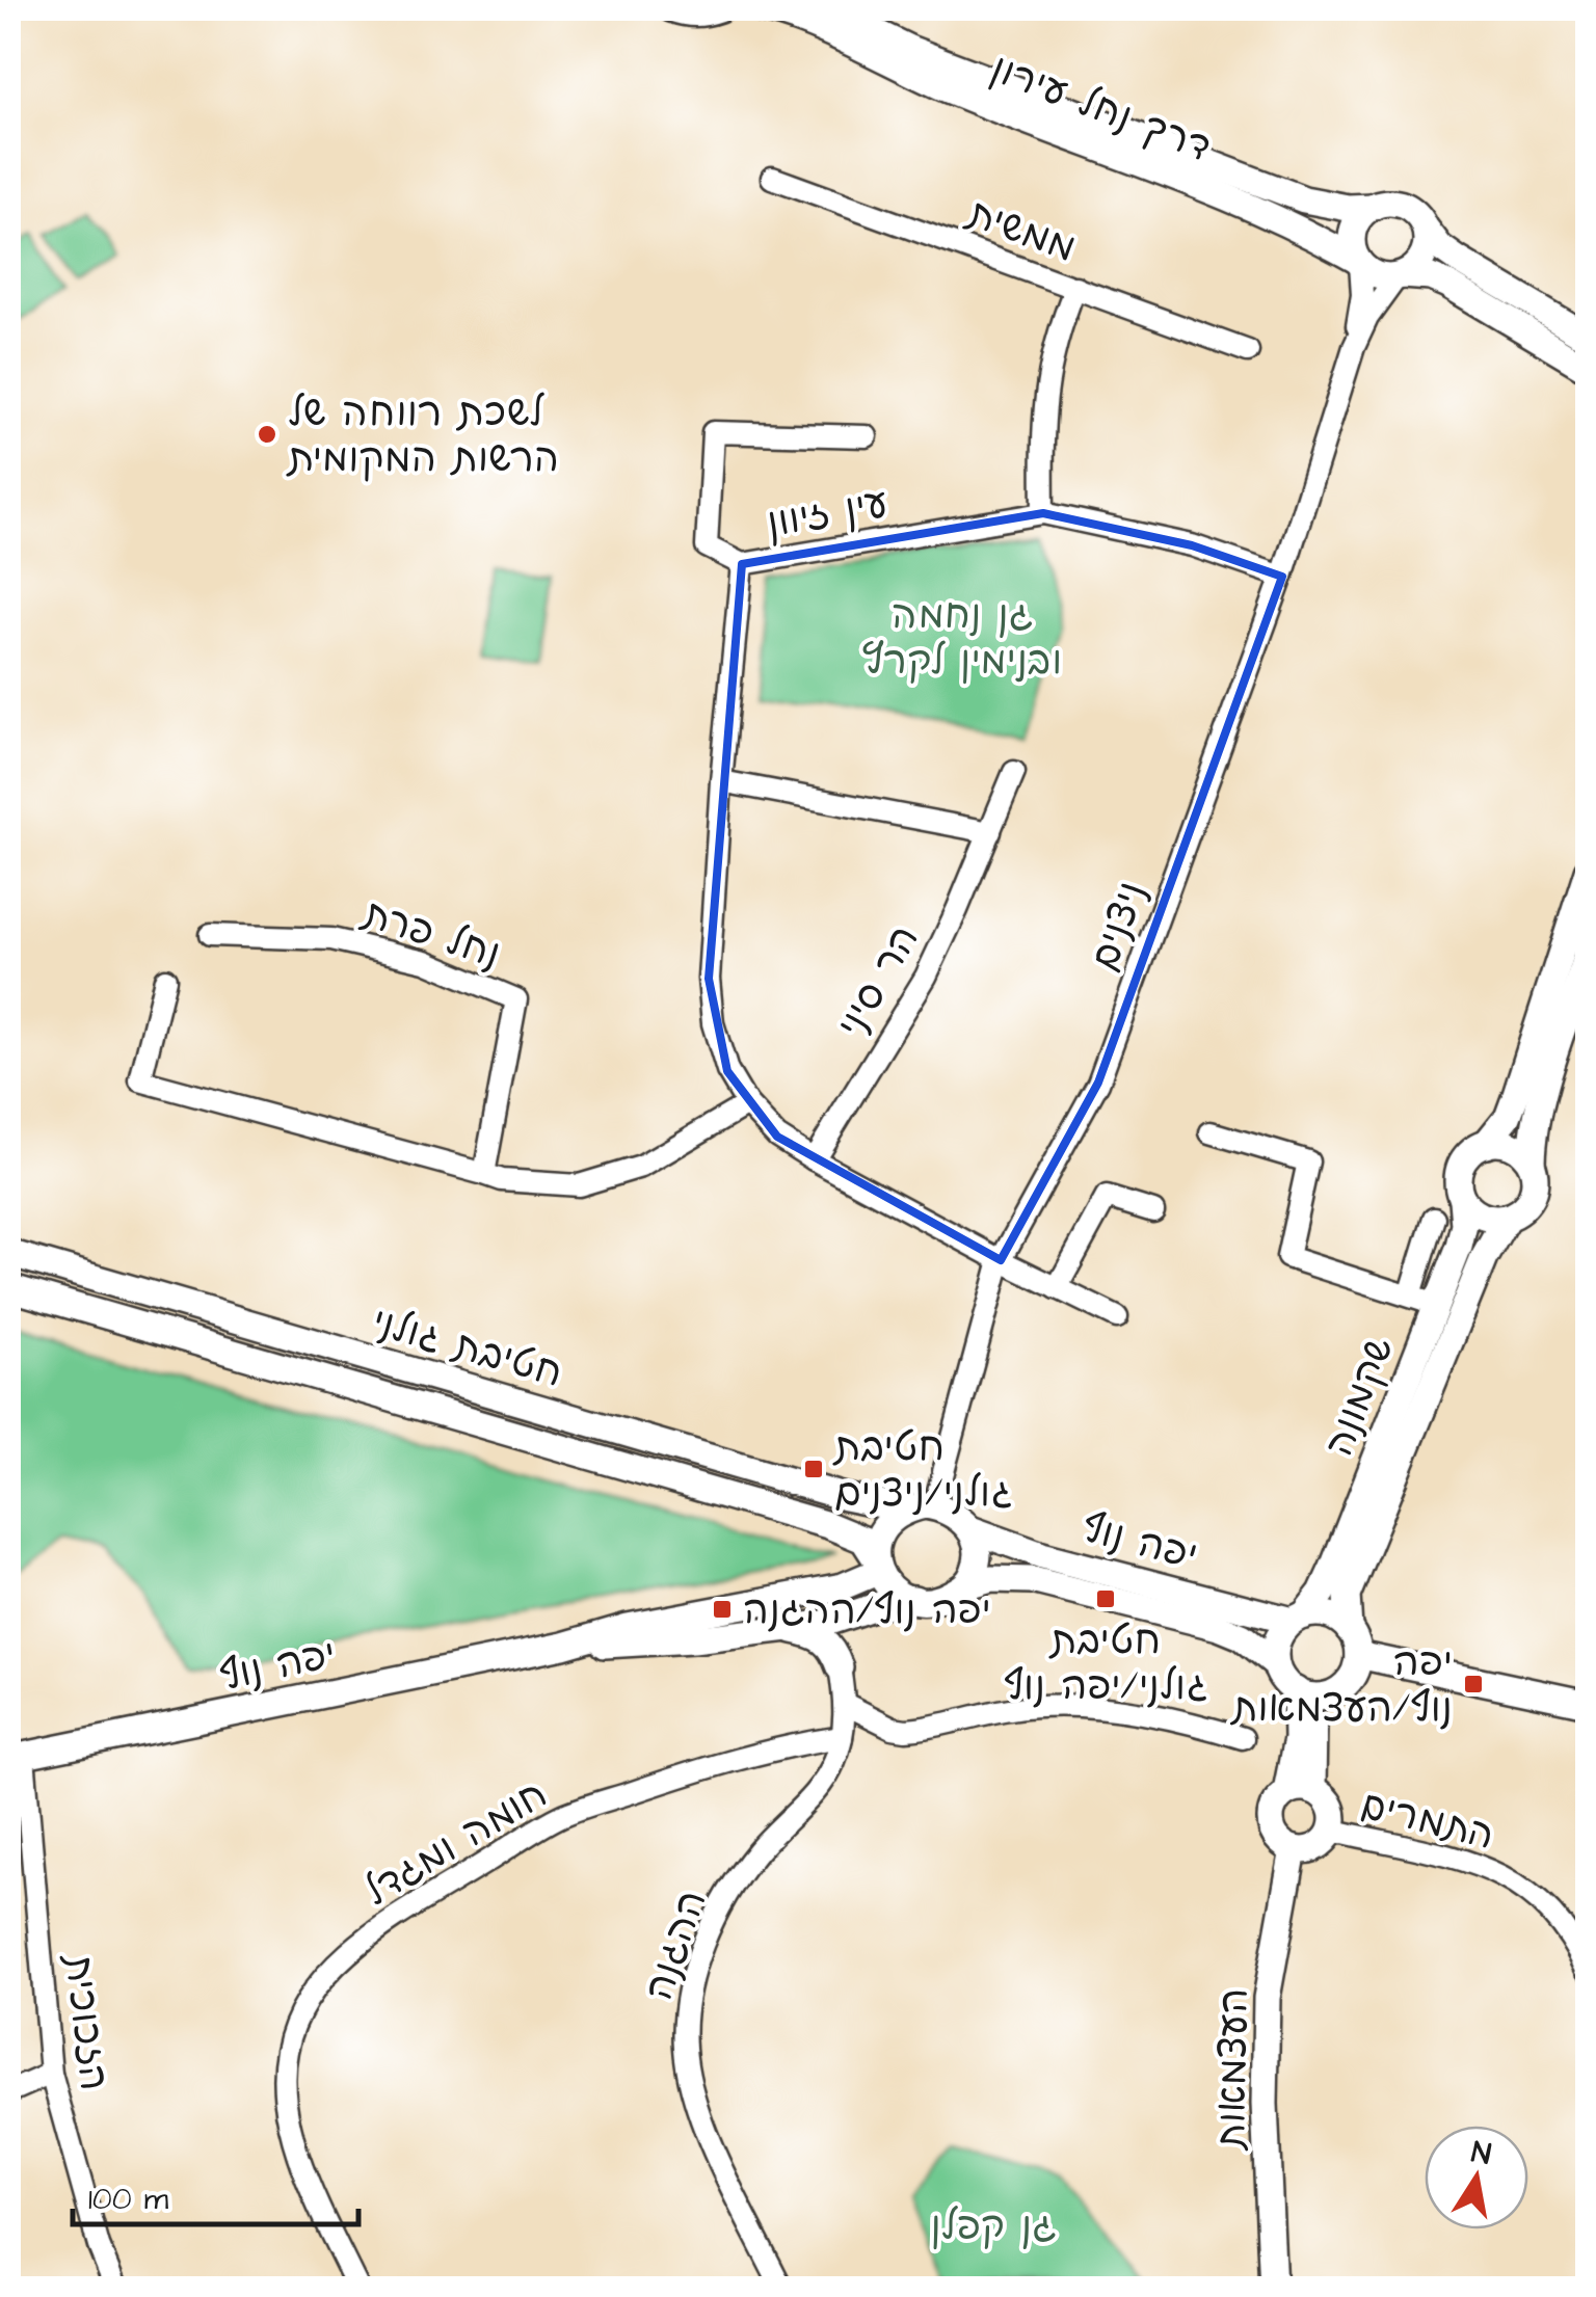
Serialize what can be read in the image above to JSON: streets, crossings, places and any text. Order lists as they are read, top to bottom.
{
  "streets": {
    "street": [
      "דרך נחל עירון",
      "ממשית",
      "עין זיוון",
      "ניצנים",
      "נחל פרת",
      "הר סיני",
      "חטיבת גולני",
      "שקמונה",
      "יפה נוף",
      "התמרים",
      "חומה ומגדל",
      "ההגנה",
      "הזכוכית",
      "העצמאות"
    ]
  },
  "crossings": [
    ["דרך נחל עירון", "ניצנים"],
    ["עין זיוון", "ניצנים"],
    ["ניצנים", "חטיבת גולני"],
    ["ניצנים", "יפה נוף"],
    ["חטיבת גולני", "יפה נוף"],
    ["שקמונה", "יפה נוף"],
    ["יפה נוף", "הזכוכית"],
    ["התמרים", "העצמאות"],
    ["חומה ומגדל", "ההגנה"]
  ],
  "parks": ["גן נחמה ובנימין לקרץ", "גן קפלן"],
  "places": {
    "other": ["לשכת רווחה של הרשות המקומית"],
    "transit": [
      "חטיבת גולני/ניצנים",
      "חטיבת גולני/יפה נוף",
      "יפה נוף/ההגנה",
      "יפה נוף/העצמאות"
    ]
  },
  "scale_bar": "100 m",
  "north": "top"
}
